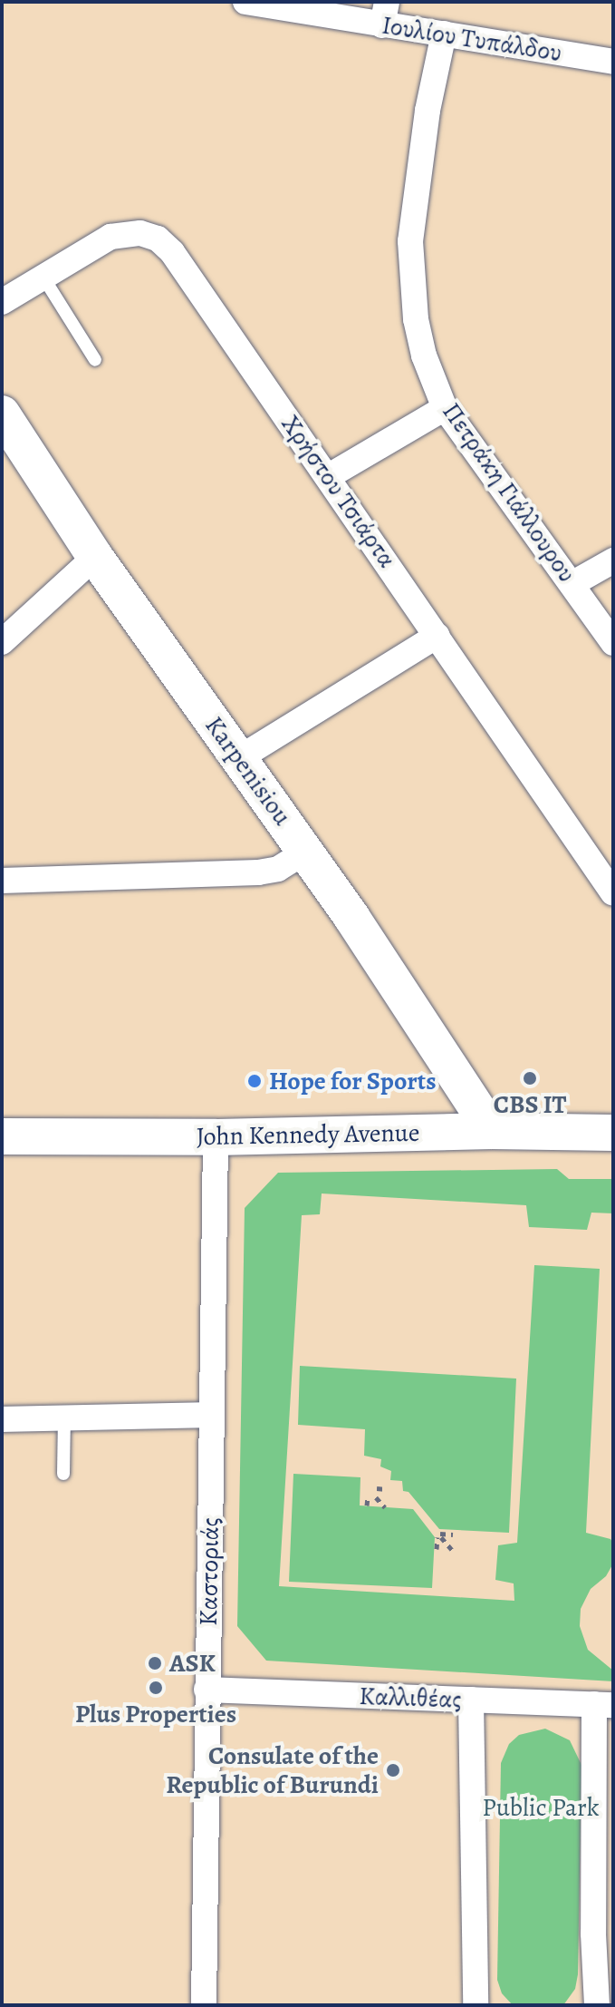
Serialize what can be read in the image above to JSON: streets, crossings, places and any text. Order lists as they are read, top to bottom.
{
  "streets": {
    "street": [
      "Ιουλίου Τυπάλδου",
      "Χρήστου Τσιάρτα",
      "Πετράκη Γιάλλουρου",
      "Karpenisiou",
      "John Kennedy Avenue",
      "Καστοριάς",
      "Καλλιθέας"
    ]
  },
  "crossings": [
    ["Ιουλίου Τυπάλδου", "Πετράκη Γιάλλουρου"],
    ["Karpenisiou", "John Kennedy Avenue"],
    ["John Kennedy Avenue", "Καστοριάς"],
    ["Καστοριάς", "Καλλιθέας"]
  ],
  "parks": ["Public Park"],
  "places": [
    "CBS IT",
    "Hope for Sports",
    "ASK",
    "Plus Properties",
    "Consulate of the Republic of Burundi"
  ]
}
